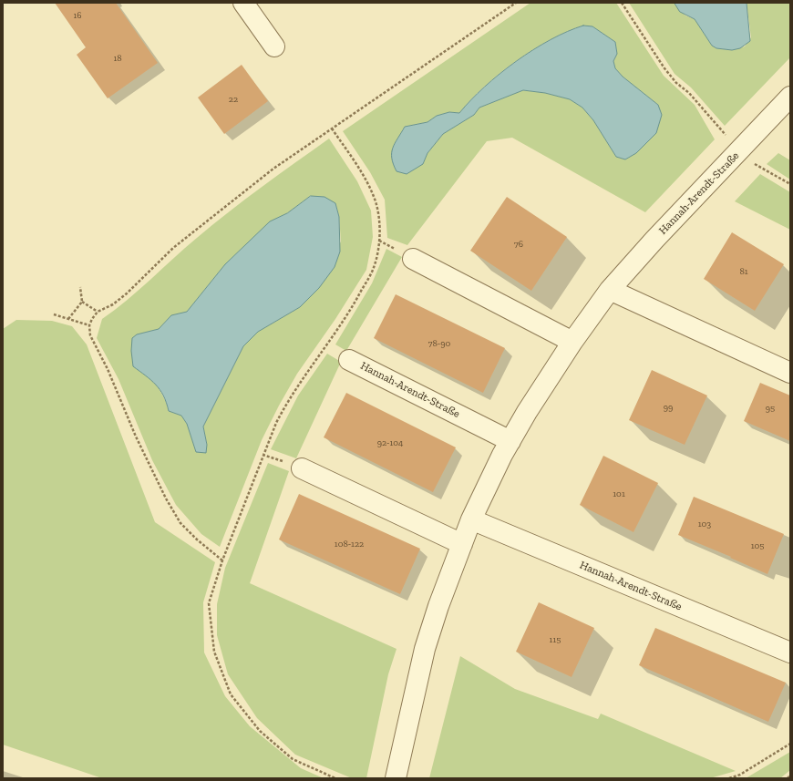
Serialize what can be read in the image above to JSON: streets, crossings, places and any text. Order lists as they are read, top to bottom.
{
  "streets": {
    "street": ["Hannah-Arendt-Straße"]
  },
  "house_numbers": [
    "16",
    "18",
    "22",
    "76",
    "81",
    "78-90",
    "99",
    "95",
    "92-104",
    "101",
    "103",
    "108-122",
    "105",
    "115"
  ]
}
